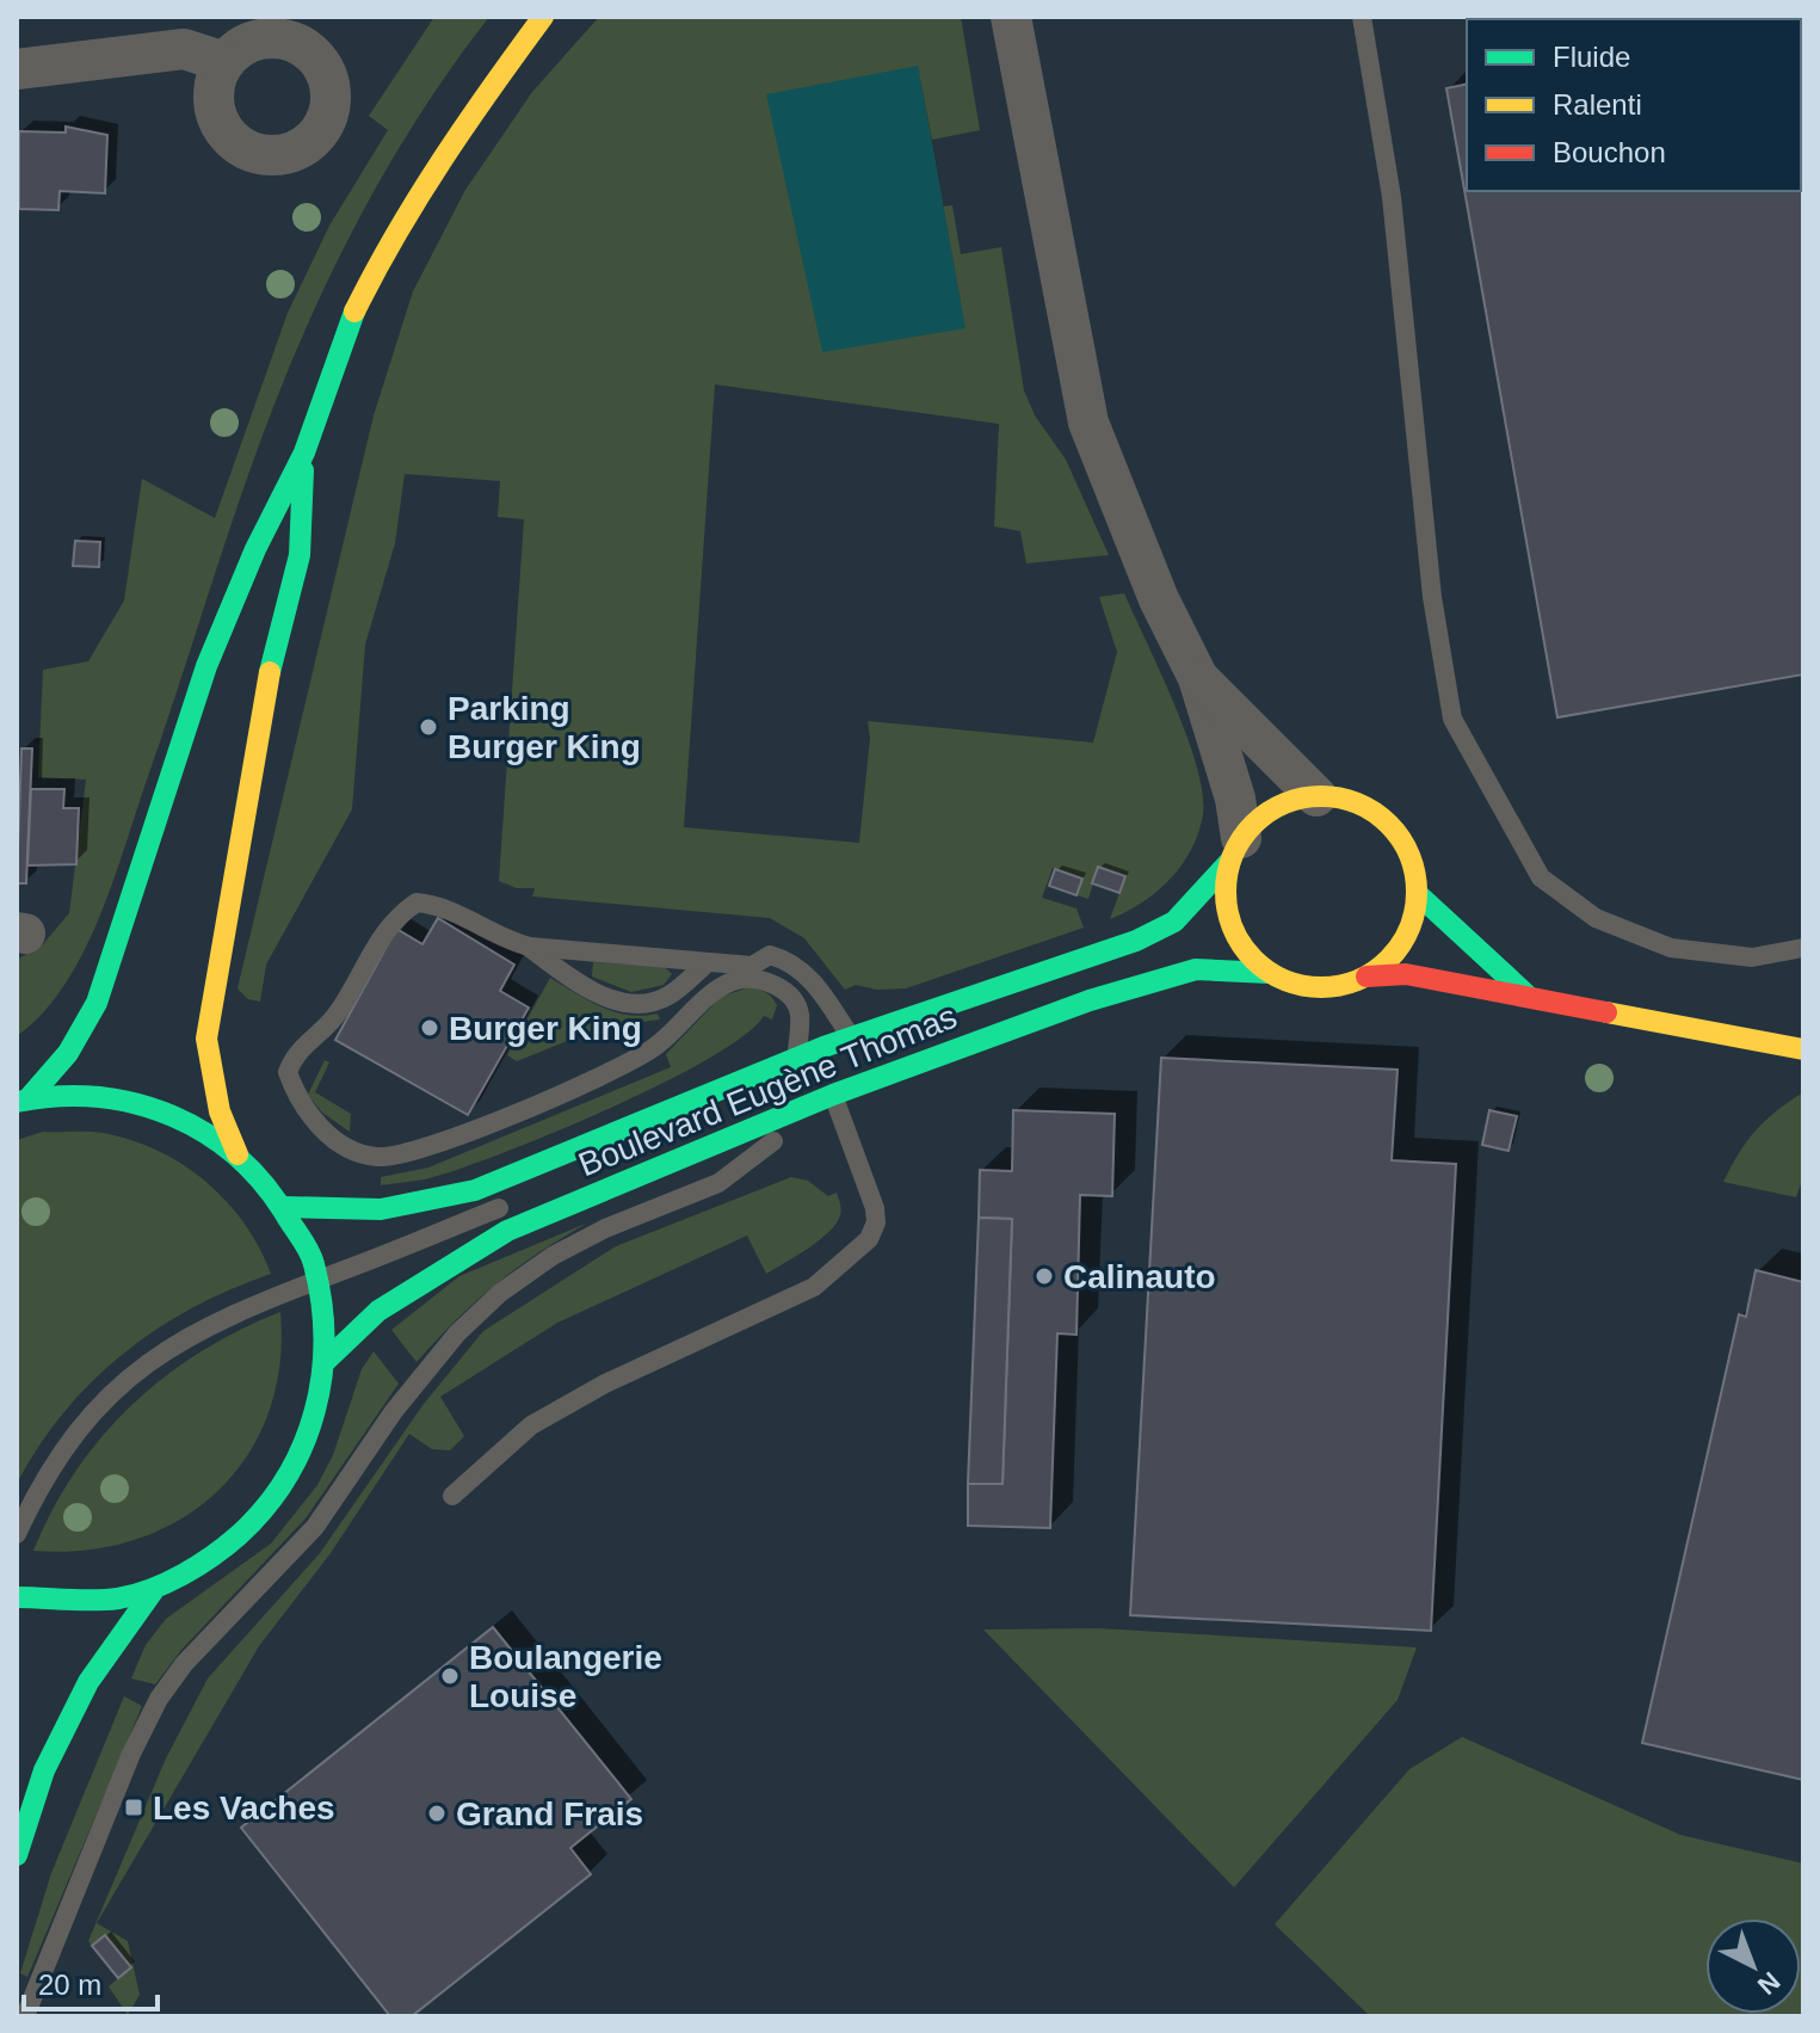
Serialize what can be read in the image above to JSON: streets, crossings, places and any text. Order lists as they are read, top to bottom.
{
  "streets": {
    "main road": ["Boulevard Eugène Thomas"]
  },
  "places": {
    "other": [
      "Parking Burger King",
      "Burger King",
      "Calinauto",
      "Boulangerie Louise",
      "Grand Frais"
    ],
    "transit": ["Les Vaches"]
  },
  "legend": ["Fluide", "Ralenti", "Bouchon"],
  "scale_bar": "20 m",
  "north": "bottom right"
}
